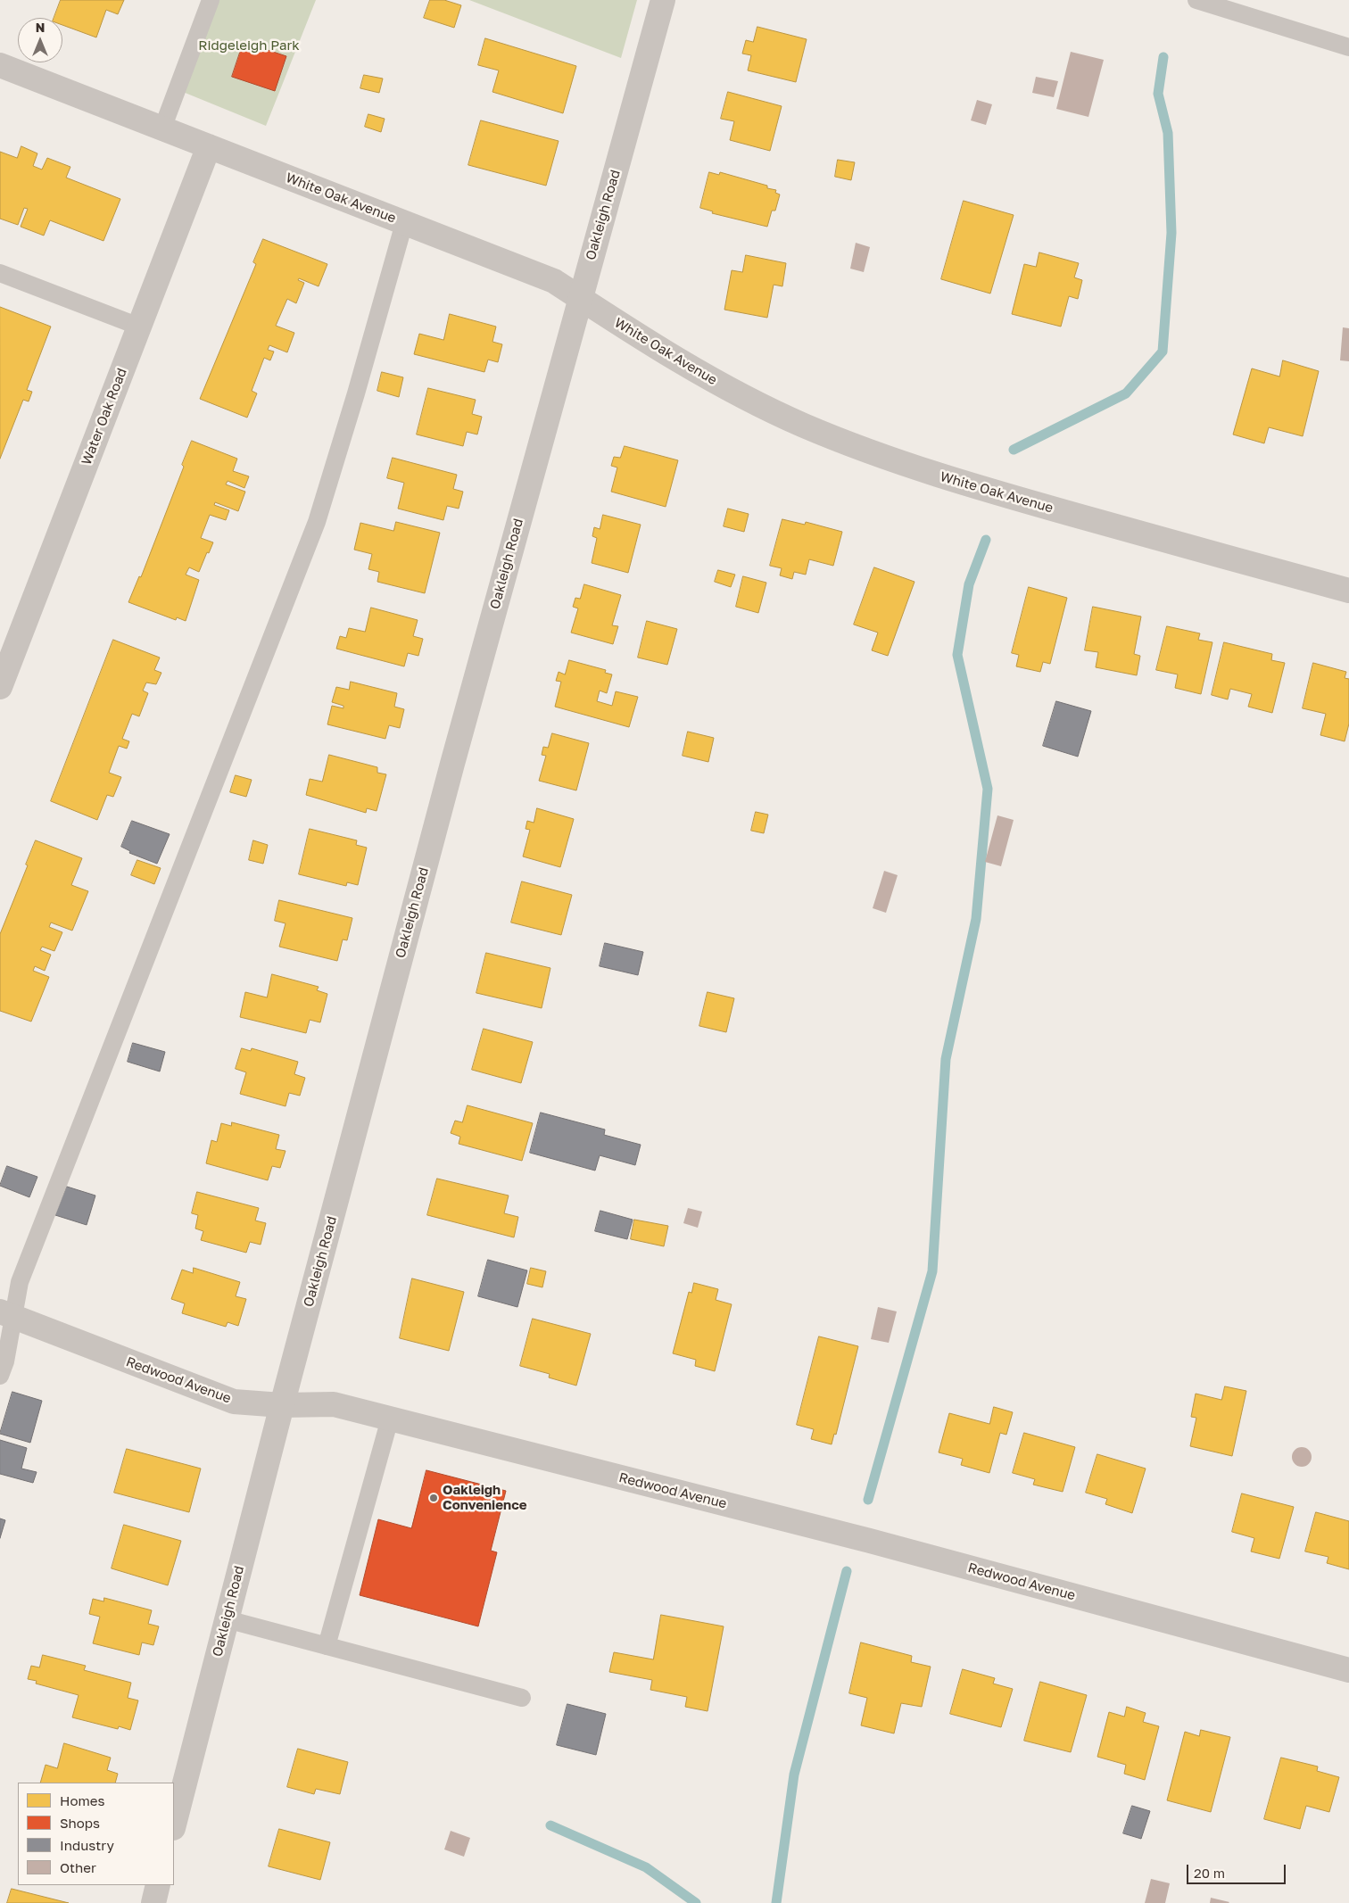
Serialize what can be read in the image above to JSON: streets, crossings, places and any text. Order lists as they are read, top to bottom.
{
  "streets": {
    "street": [
      "White Oak Avenue",
      "Oakleigh Road",
      "Water Oak Road",
      "Redwood Avenue"
    ]
  },
  "crossings": [
    ["White Oak Avenue", "Oakleigh Road"],
    ["White Oak Avenue", "Water Oak Road"],
    ["Oakleigh Road", "Redwood Avenue"]
  ],
  "parks": ["Ridgeleigh Park"],
  "places": ["Oakleigh Convenience"],
  "legend": [
    "Homes",
    "Shops",
    "Industry",
    "Other"
  ],
  "scale_bar": "20 m",
  "north": "top"
}
